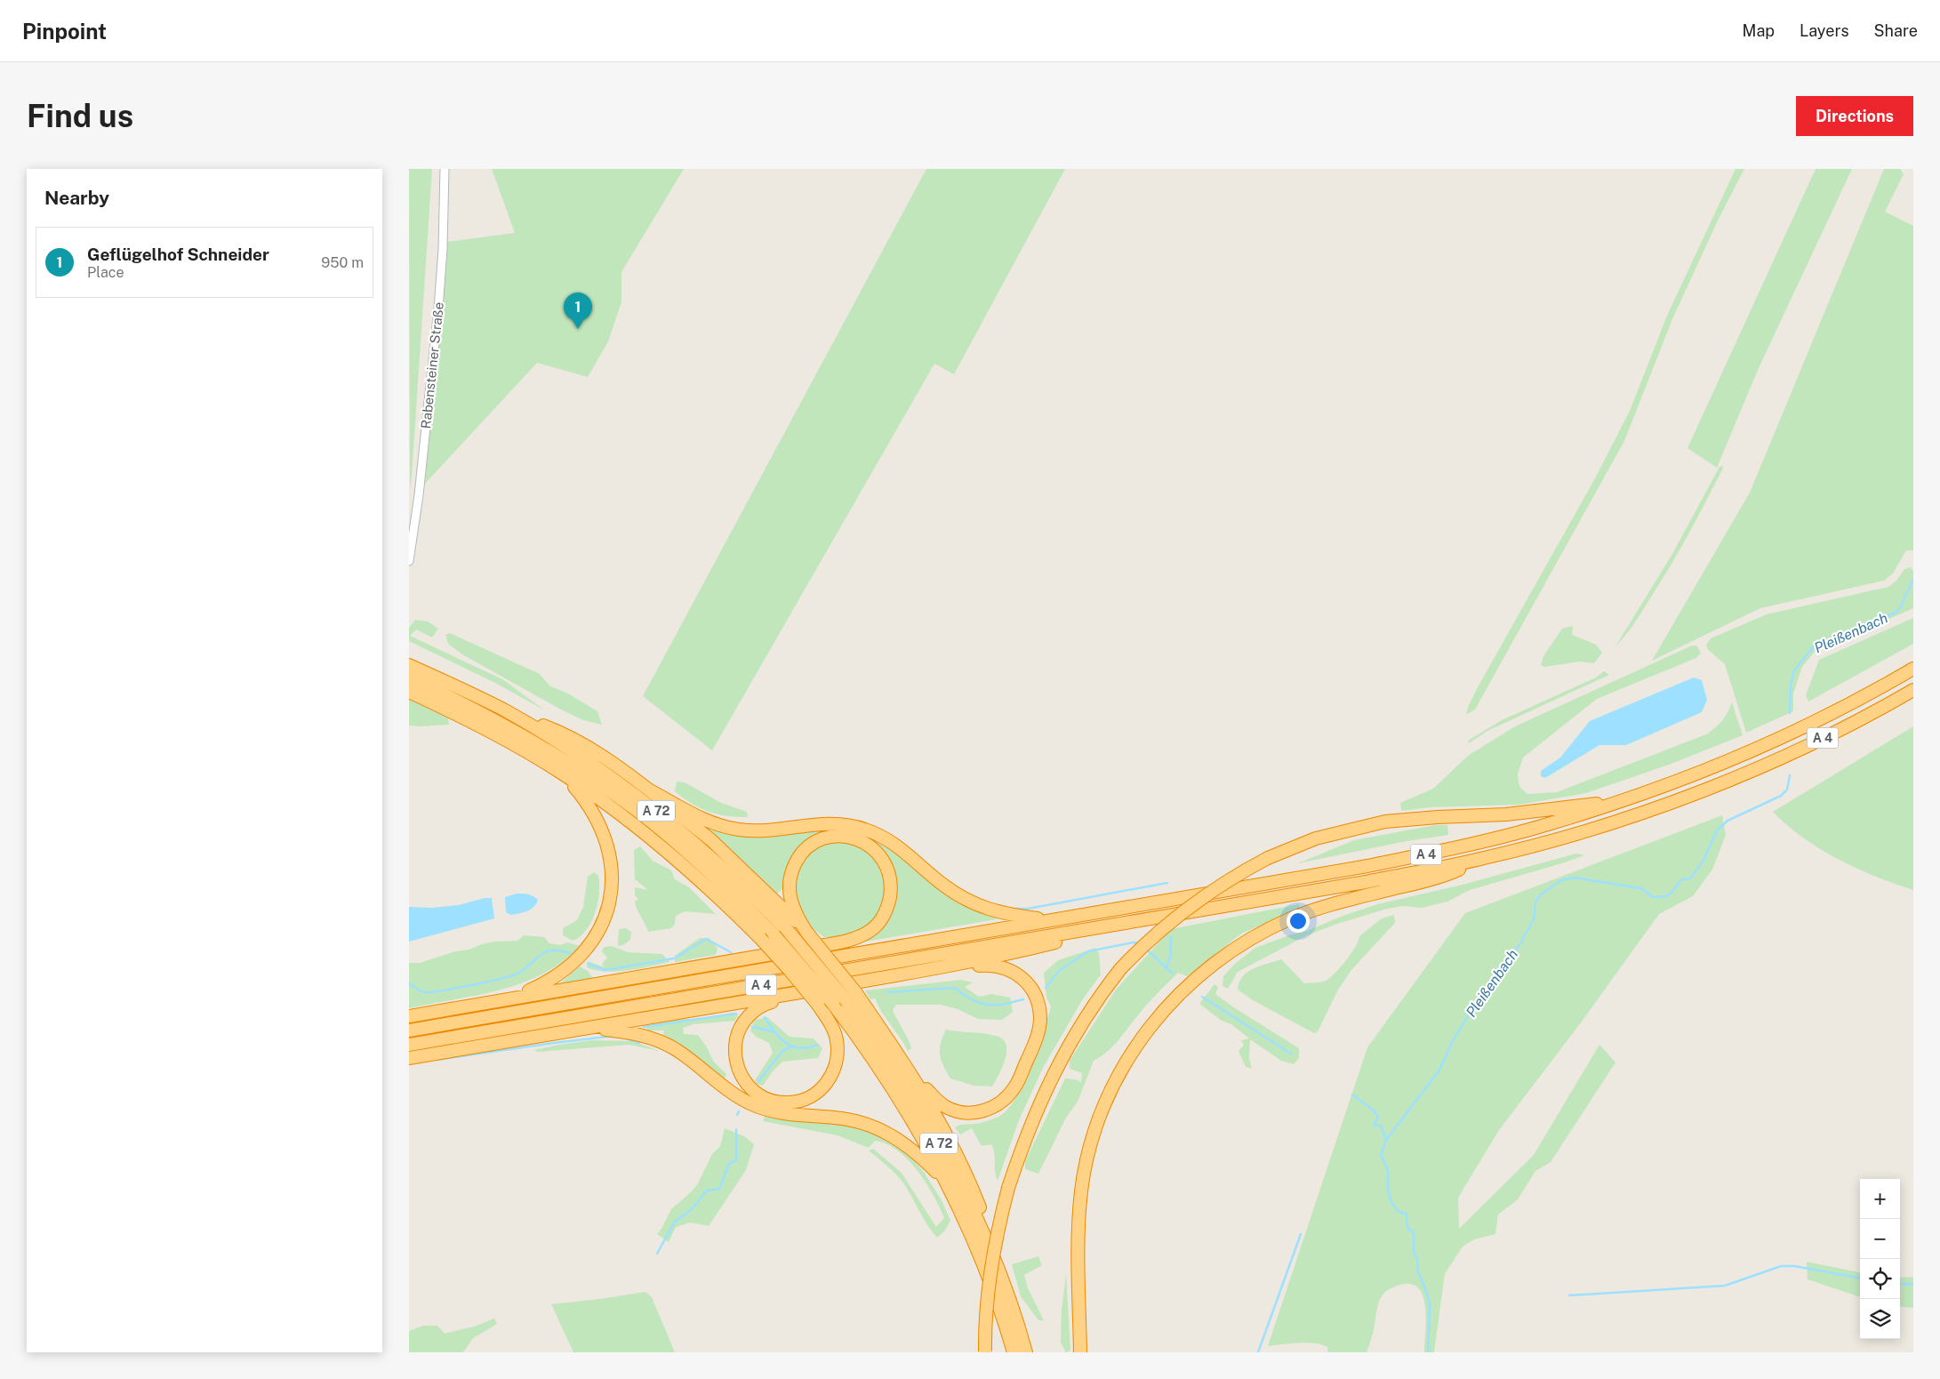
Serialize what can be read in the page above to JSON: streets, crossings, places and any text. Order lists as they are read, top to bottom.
{
  "streets": {
    "highway": ["A 4", "A 72"],
    "street": ["Rabensteiner Straße"]
  },
  "water": ["Pleißenbach"],
  "page": {
    "header": "Pinpoint",
    "nav": ["Map", "Layers", "Share"],
    "buttons": "Directions",
    "title": "Find us",
    "heading": "Nearby",
    "list": [
      {
        "mark": "1",
        "name": "Geflügelhof Schneider",
        "note": "Place",
        "value": "950 m"
      }
    ],
    "pins": "1",
    "map_buttons": ["+", "−"]
  }
}
